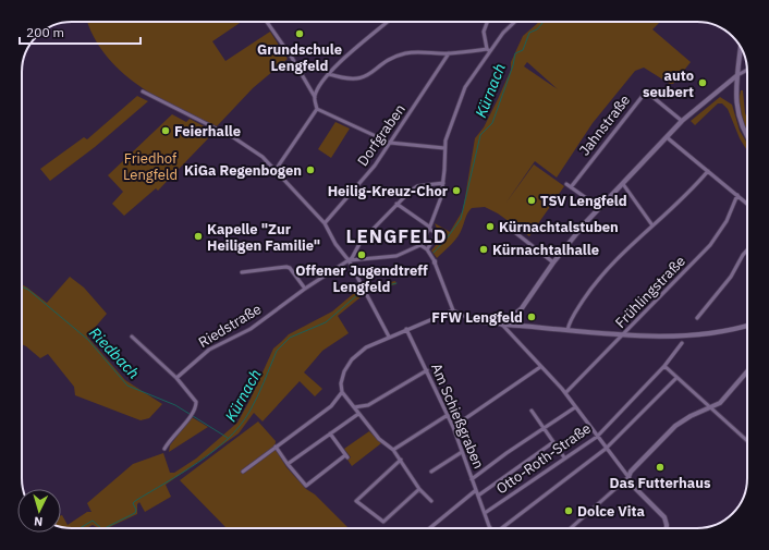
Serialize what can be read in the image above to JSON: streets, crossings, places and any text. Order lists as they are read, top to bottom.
{
  "streets": {
    "street": [
      "Jahnstraße",
      "Dorfgraben",
      "Frühlingstraße",
      "Riedstraße",
      "Am Schießgraben",
      "Otto-Roth-Straße"
    ]
  },
  "crossings": [
    ["Am Schießgraben", "Otto-Roth-Straße"]
  ],
  "districts": ["LENGFELD"],
  "water": ["Kürnach", "Riedbach"],
  "parks": ["Friedhof Lengfeld"],
  "places": [
    "Grundschule Lengfeld",
    "auto seubert",
    "Feierhalle",
    "KiGa Regenbogen",
    "Heilig-Kreuz-Chor",
    "TSV Lengfeld",
    "Kürnachtalstuben",
    "Kapelle \"Zur Heiligen Familie\"",
    "Kürnachtalhalle",
    "Offener Jugendtreff Lengfeld",
    "FFW Lengfeld",
    "Das Futterhaus",
    "Dolce Vita"
  ],
  "scale_bar": "200 m",
  "north": "bottom"
}
